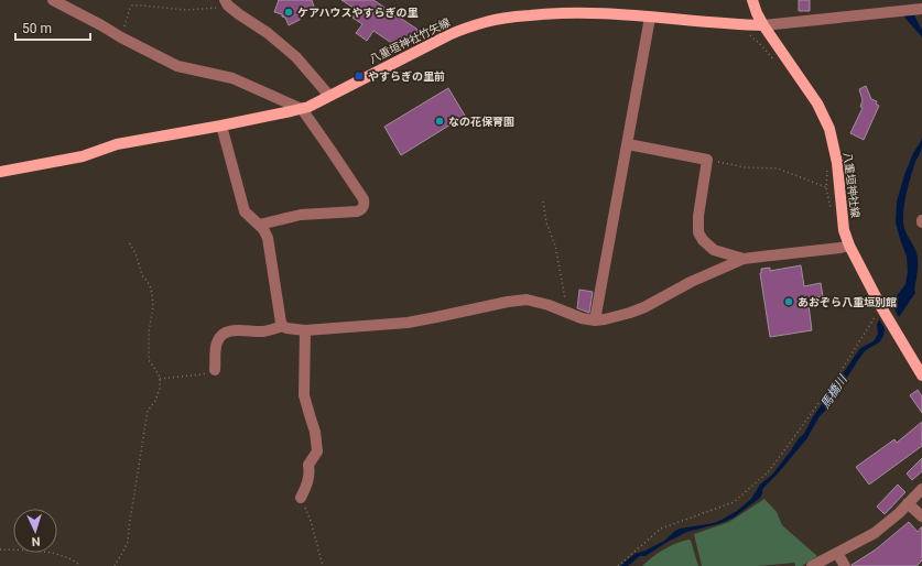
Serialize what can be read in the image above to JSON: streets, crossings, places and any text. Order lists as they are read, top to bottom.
{
  "streets": {
    "main road": ["八重垣神社竹矢線", "八重垣神社線"]
  },
  "crossings": [
    ["八重垣神社竹矢線", "八重垣神社線"]
  ],
  "water": ["馬橋川"],
  "places": {
    "other": ["ケアハウスやすらぎの里", "なの花保育園", "あおぞら八重垣別館"],
    "transit": ["やすらぎの里前"]
  },
  "scale_bar": "50 m",
  "north": "bottom"
}
